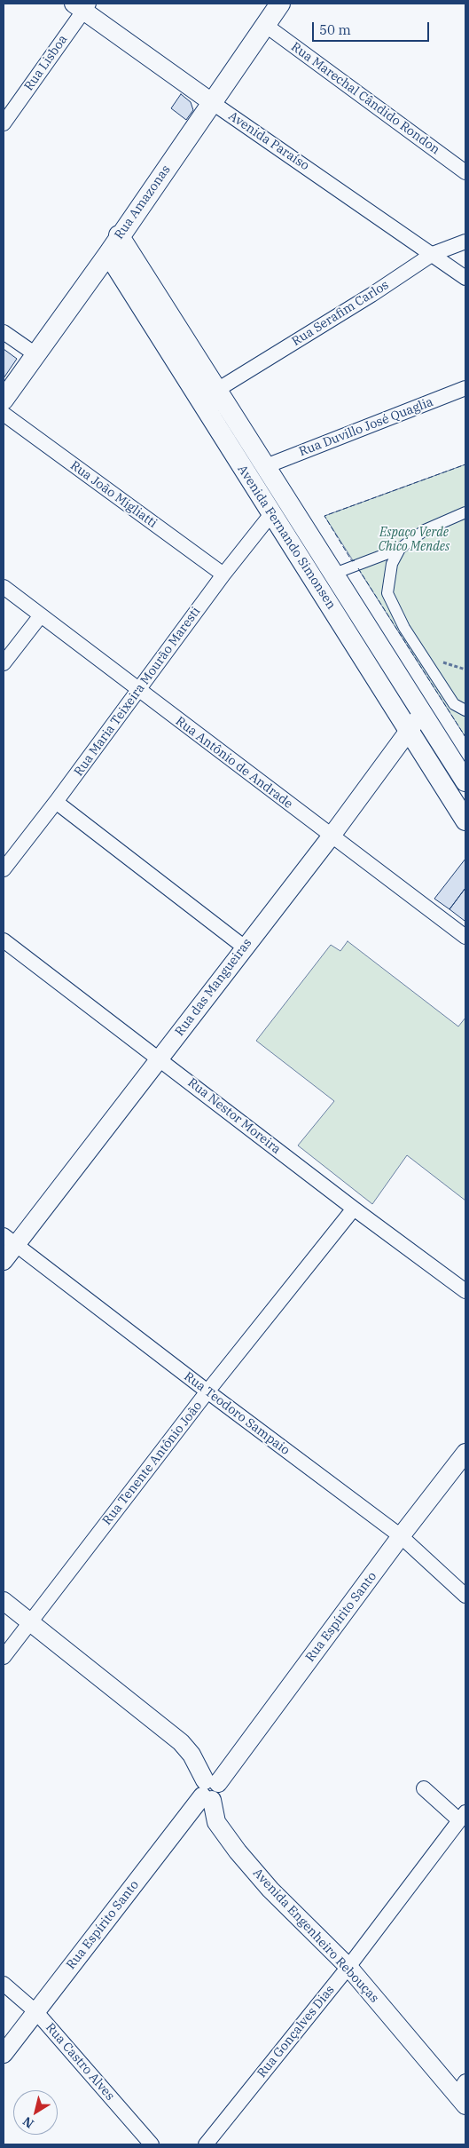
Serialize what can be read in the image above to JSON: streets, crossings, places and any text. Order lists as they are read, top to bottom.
{
  "streets": {
    "main road": ["Rua Amazonas", "Avenida Fernando Simonsen"],
    "street": [
      "Rua Lisboa",
      "Rua Marechal Cândido Rondon",
      "Avenida Paraíso",
      "Rua Serafim Carlos",
      "Rua Duvillo José Quaglia",
      "Rua João Migliatti",
      "Rua Maria Teixeira Mourão Maresti",
      "Rua Antônio de Andrade",
      "Rua das Mangueiras",
      "Rua Nestor Moreira",
      "Rua Teodoro Sampaio",
      "Rua Tenente Antônio João",
      "Rua Espírito Santo",
      "Avenida Engenheiro Rebouças",
      "Rua Gonçalves Dias",
      "Rua Castro Alves"
    ]
  },
  "crossings": [
    ["Rua Lisboa", "Avenida Paraíso"],
    ["Rua Marechal Cândido Rondon", "Rua Amazonas"],
    ["Avenida Paraíso", "Rua Amazonas"],
    ["Avenida Paraíso", "Rua Serafim Carlos"],
    ["Rua Amazonas", "Avenida Fernando Simonsen"],
    ["Rua Serafim Carlos", "Avenida Fernando Simonsen"],
    ["Rua Duvillo José Quaglia", "Avenida Fernando Simonsen"],
    ["Rua João Migliatti", "Rua Maria Teixeira Mourão Maresti"],
    ["Avenida Fernando Simonsen", "Rua Maria Teixeira Mourão Maresti"],
    ["Avenida Fernando Simonsen", "Rua das Mangueiras"],
    ["Rua Maria Teixeira Mourão Maresti", "Rua Antônio de Andrade"],
    ["Rua Antônio de Andrade", "Rua das Mangueiras"],
    ["Rua das Mangueiras", "Rua Nestor Moreira"],
    ["Rua das Mangueiras", "Rua Teodoro Sampaio"],
    ["Rua Nestor Moreira", "Rua Tenente Antônio João"],
    ["Rua Teodoro Sampaio", "Rua Tenente Antônio João"],
    ["Rua Teodoro Sampaio", "Rua Espírito Santo"],
    ["Rua Tenente Antônio João", "Avenida Engenheiro Rebouças"],
    ["Rua Espírito Santo", "Avenida Engenheiro Rebouças"],
    ["Rua Espírito Santo", "Rua Castro Alves"],
    ["Avenida Engenheiro Rebouças", "Rua Gonçalves Dias"]
  ],
  "parks": ["Espaço Verde Chico Mendes"],
  "scale_bar": "50 m",
  "north": "bottom left"
}
